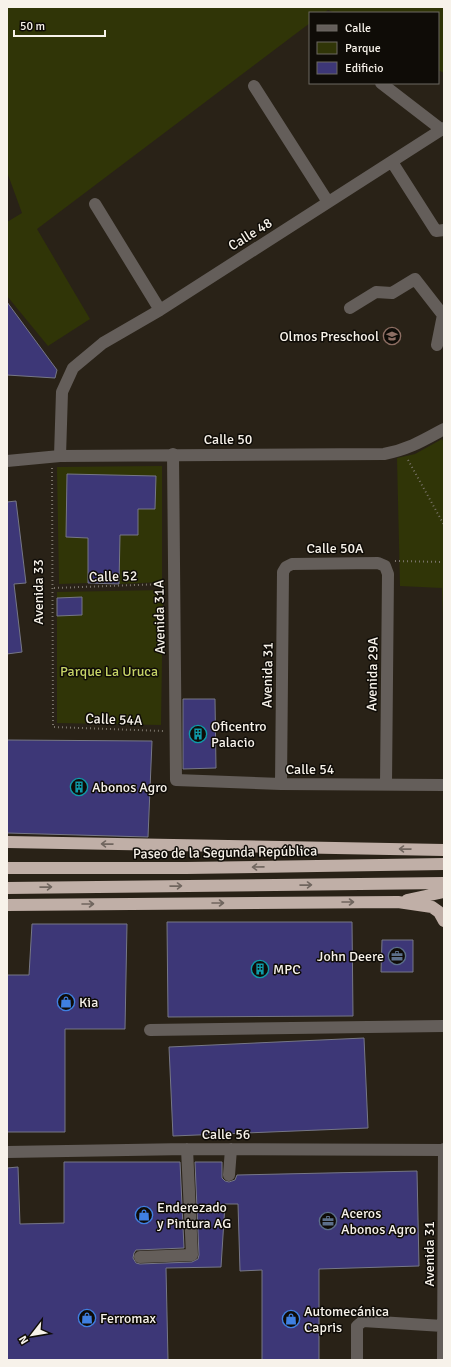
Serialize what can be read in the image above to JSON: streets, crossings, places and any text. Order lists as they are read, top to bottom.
{
  "streets": {
    "highway": ["Paseo de la Segunda República"],
    "street": [
      "Calle 48",
      "Calle 50",
      "Calle 50A",
      "Avenida 31A",
      "Avenida 29A",
      "Avenida 31",
      "Calle 54",
      "Calle 56"
    ],
    "path": ["Calle 52", "Avenida 33", "Calle 54A"]
  },
  "crossings": [
    ["Calle 48", "Calle 50"],
    ["Calle 48", "Avenida 33"],
    ["Calle 50", "Avenida 33"],
    ["Calle 50", "Avenida 31A"],
    ["Calle 50A", "Avenida 29A"],
    ["Calle 50A", "Avenida 31"],
    ["Calle 52", "Avenida 33"],
    ["Calle 52", "Avenida 31A"],
    ["Avenida 33", "Calle 54A"],
    ["Avenida 31A", "Calle 54A"],
    ["Avenida 31A", "Calle 54"],
    ["Avenida 29A", "Calle 54"],
    ["Avenida 31", "Calle 54"],
    ["Avenida 31", "Calle 56"]
  ],
  "parks": ["Parque La Uruca"],
  "places": {
    "school or university": ["Olmos Preschool"],
    "building": ["Oficentro Palacio", "Abonos Agro", "MPC"],
    "office": ["John Deere", "Aceros Abonos Agro"],
    "shop": [
      "Kia",
      "Enderezado y Pintura AG",
      "Ferromax",
      "Automecánica Capris"
    ]
  },
  "legend": ["Calle", "Parque", "Edificio"],
  "scale_bar": "50 m",
  "north": "bottom left"
}
